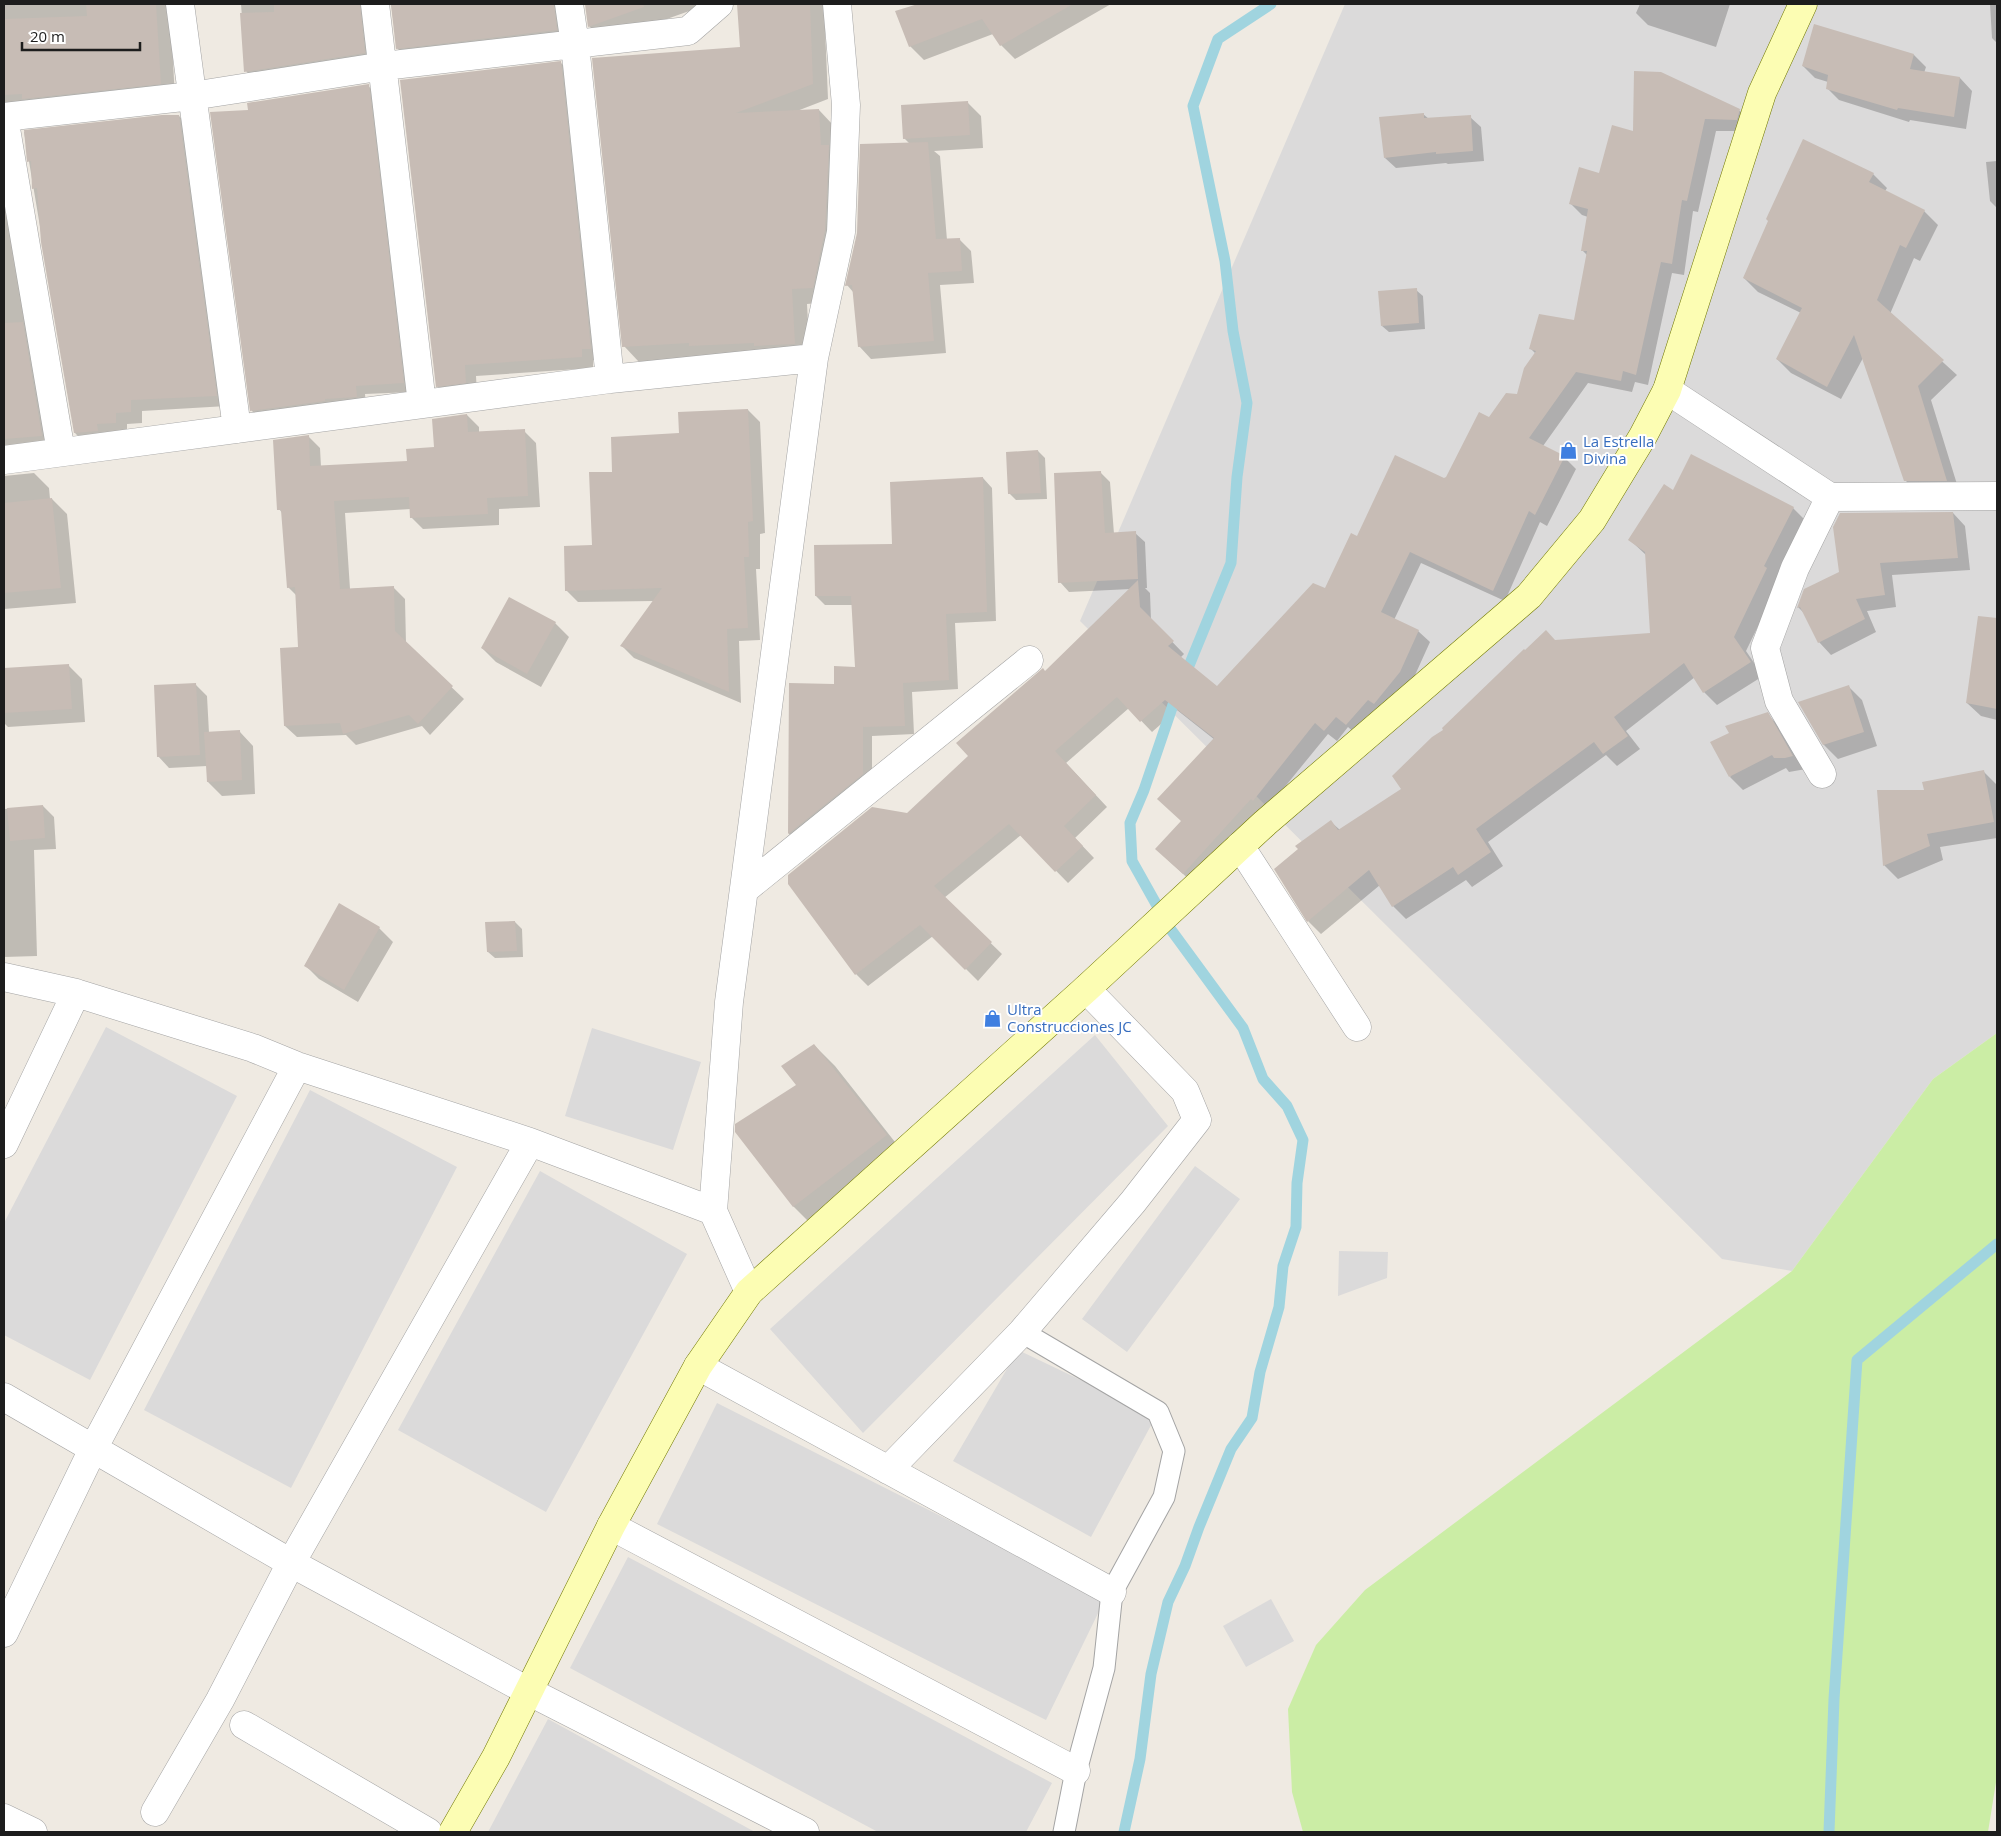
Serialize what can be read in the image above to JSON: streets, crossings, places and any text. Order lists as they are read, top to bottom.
{
  "places": {
    "shop": ["La Estrella Divina", "Ultra Construcciones JC"]
  },
  "scale_bar": "20 m"
}
